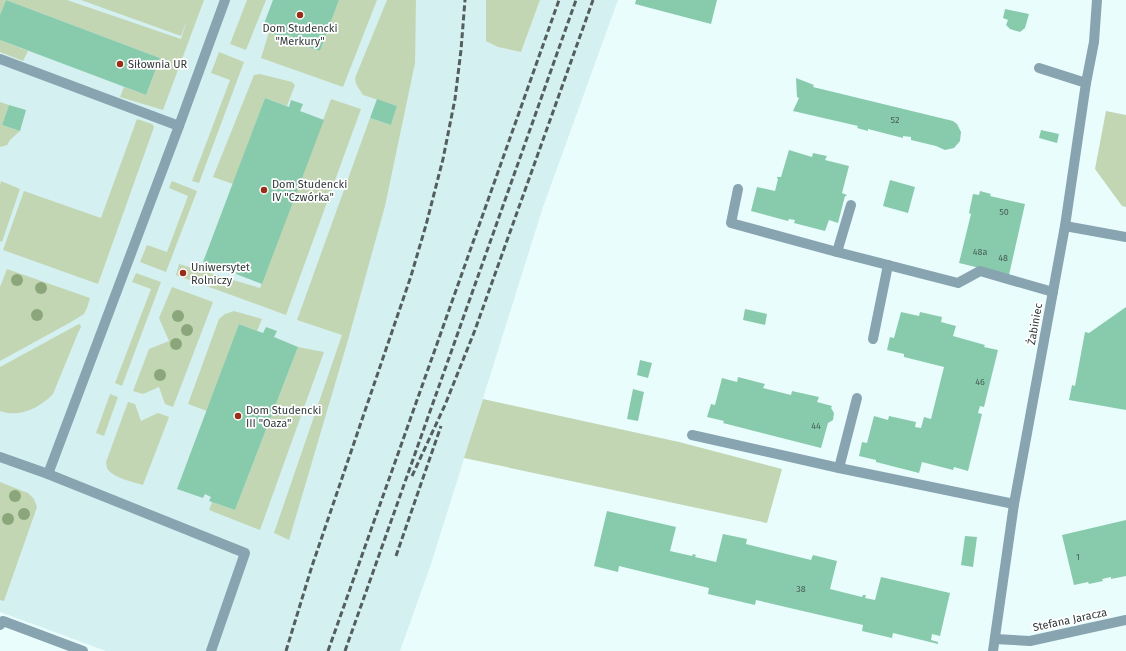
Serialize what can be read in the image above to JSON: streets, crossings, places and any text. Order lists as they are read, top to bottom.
{
  "streets": {
    "street": ["Żabiniec", "Stefana Jaracza"]
  },
  "crossings": [
    ["Żabiniec", "Stefana Jaracza"]
  ],
  "places": [
    "Dom Studencki \"Merkury\"",
    "Siłownia UR",
    "Dom Studencki IV \"Czwórka\"",
    "Uniwersytet Rolniczy",
    "Dom Studencki III \"Oaza\""
  ],
  "house_numbers": [
    "52",
    "50",
    "48a",
    "48",
    "46",
    "44",
    "1",
    "38"
  ]
}
